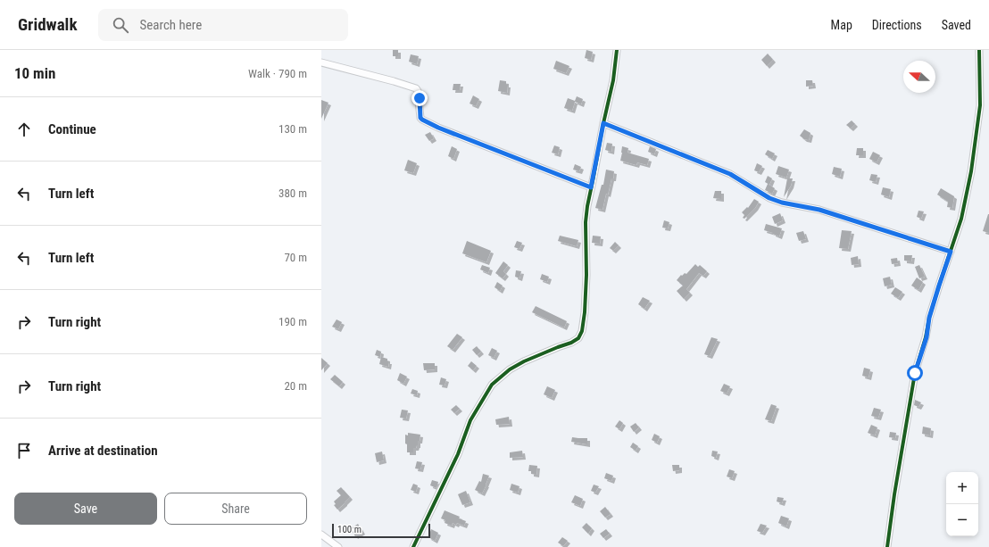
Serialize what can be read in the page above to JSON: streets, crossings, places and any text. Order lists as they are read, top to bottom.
{
  "scale_bar": "100 m",
  "north": "left",
  "page": {
    "header": "Gridwalk",
    "search": "Search here",
    "nav": ["Map", "Directions", "Saved"],
    "heading": ["10 min", "Walk · 790 m"],
    "list": [
      ["Continue", "130 m"],
      ["Turn left", "380 m"],
      ["Turn left", "70 m"],
      ["Turn right", "190 m"],
      ["Turn right", "20 m"],
      "Arrive at destination"
    ],
    "map_buttons": ["+", "−"],
    "buttons": ["Save", "Share"],
    "scale": "100 m"
  }
}
